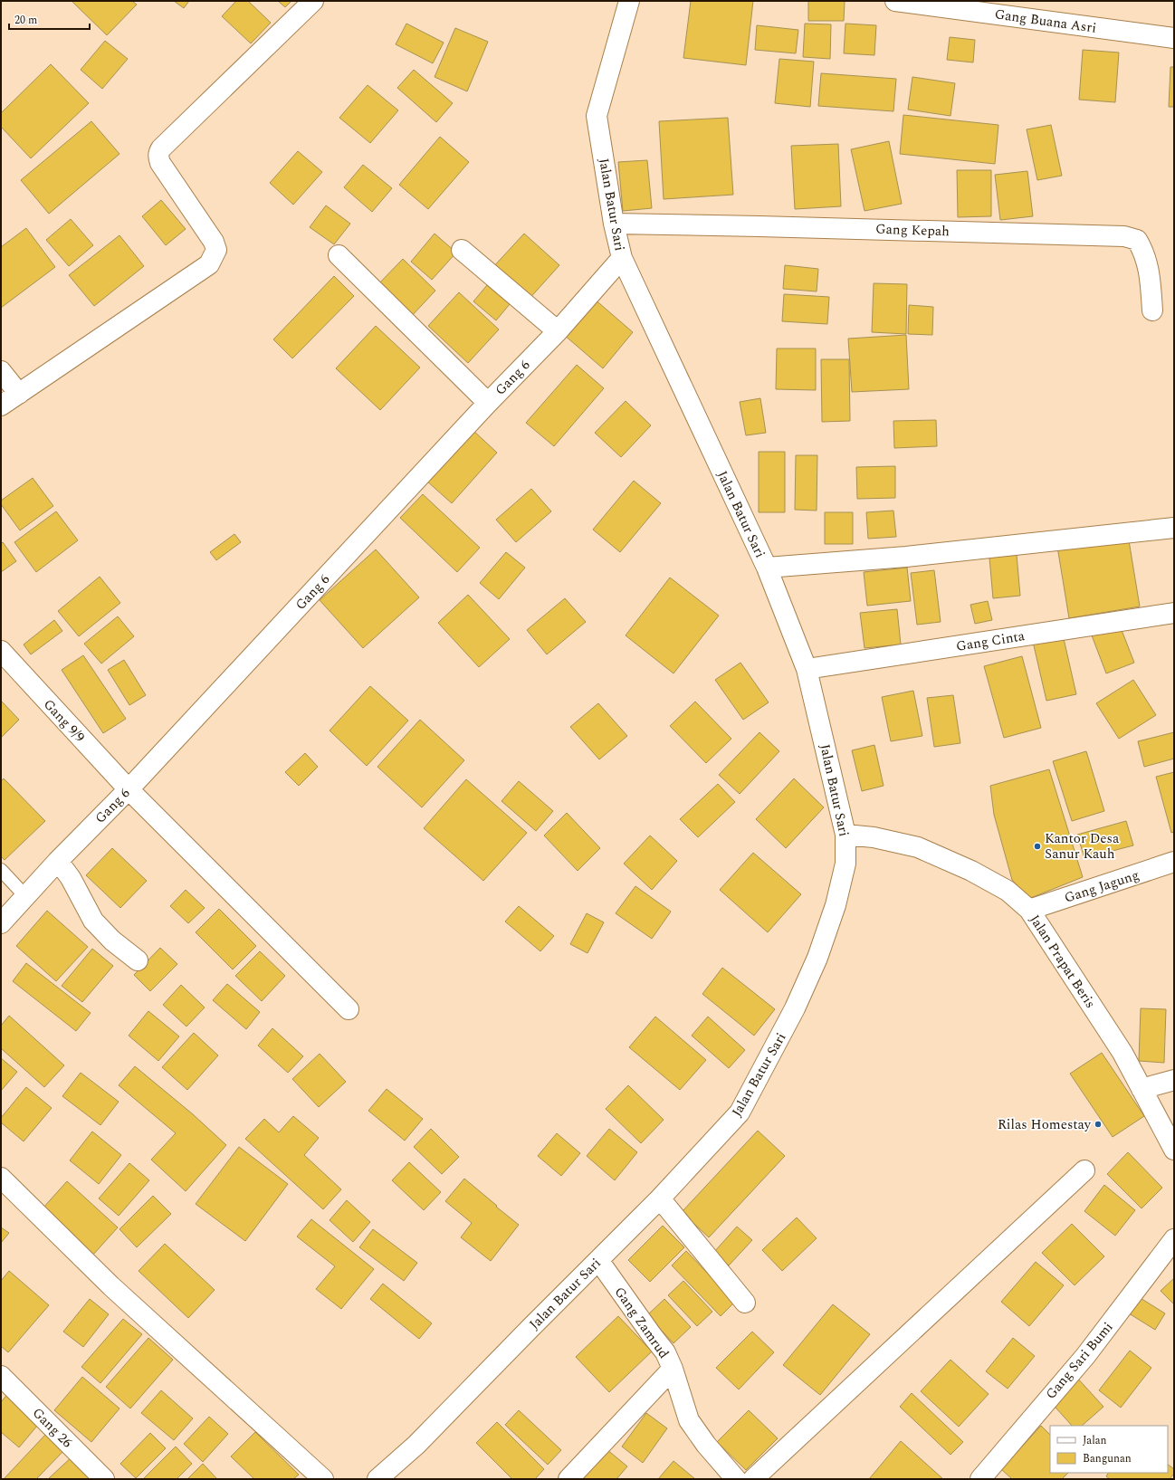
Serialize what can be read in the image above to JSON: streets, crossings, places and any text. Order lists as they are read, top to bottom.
{
  "streets": {
    "street": [
      "Gang Buana Asri",
      "Jalan Batur Sari",
      "Gang Kepah",
      "Gang 6",
      "Gang Cinta",
      "Gang 9/9",
      "Gang Jagung",
      "Jalan Prapat Beris",
      "Gang Zamrud",
      "Gang Sari Bumi",
      "Gang 26"
    ]
  },
  "crossings": [
    ["Jalan Batur Sari", "Gang Kepah"],
    ["Jalan Batur Sari", "Gang 6"],
    ["Jalan Batur Sari", "Gang Cinta"],
    ["Jalan Batur Sari", "Jalan Prapat Beris"],
    ["Jalan Batur Sari", "Gang Zamrud"],
    ["Gang 6", "Gang 9/9"],
    ["Gang Jagung", "Jalan Prapat Beris"]
  ],
  "places": ["Kantor Desa Sanur Kauh", "Rilas Homestay"],
  "legend": ["Jalan", "Bangunan"],
  "scale_bar": "20 m"
}
